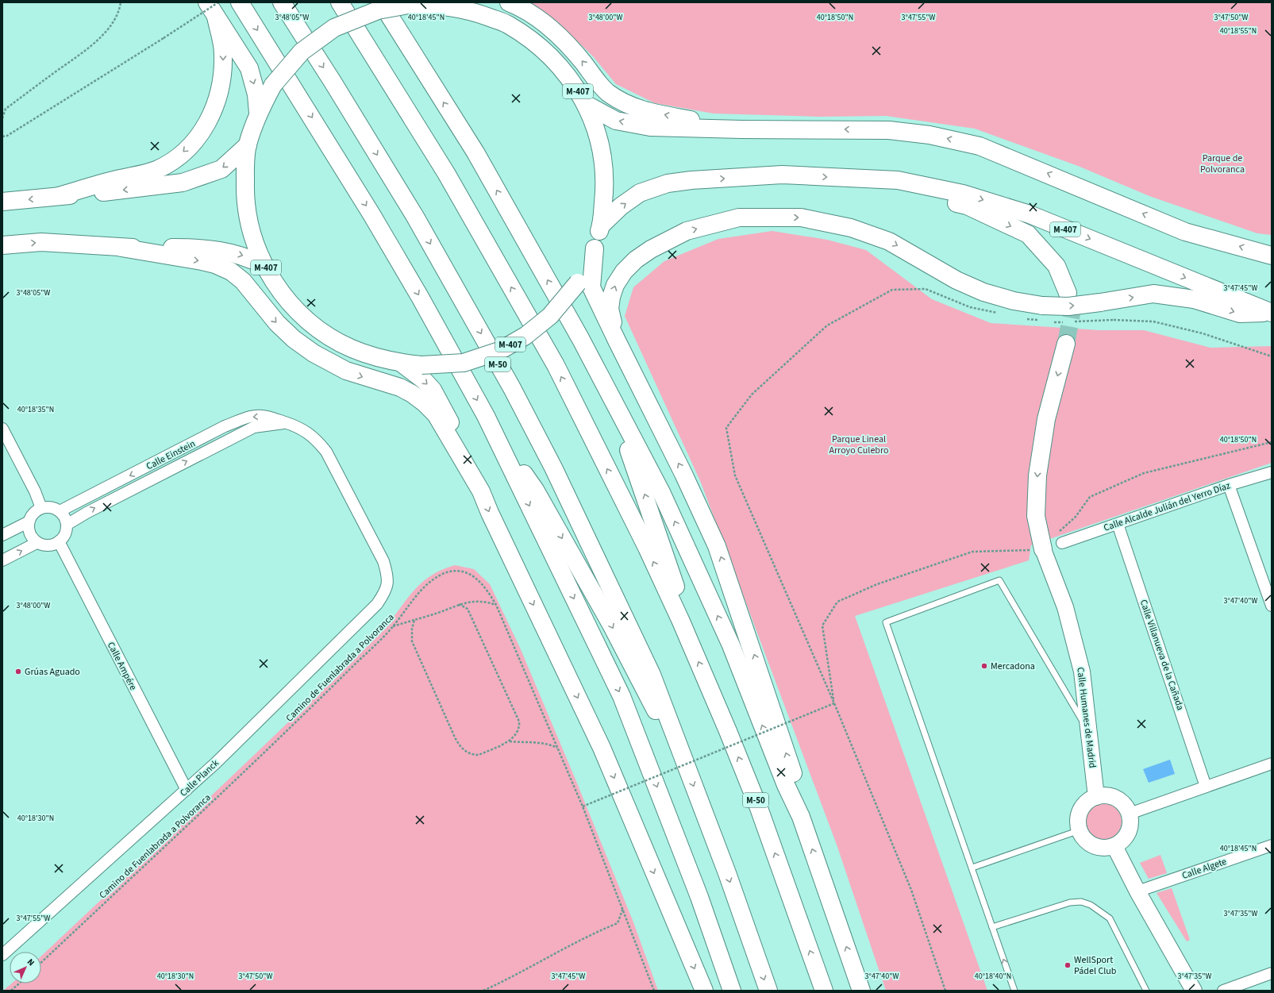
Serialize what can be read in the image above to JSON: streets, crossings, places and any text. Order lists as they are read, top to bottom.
{
  "streets": {
    "highway": ["M-407", "M-50"],
    "street": [
      "Calle Einstein",
      "Calle Alcalde Julián del Yerro Díaz",
      "Calle Villanueva de la Cañada",
      "Calle Ampére",
      "Calle Humanes de Madrid",
      "Calle Planck",
      "Calle Algete"
    ],
    "path": ["Camino de Fuenlabrada a Polvoranca"]
  },
  "crossings": [
    ["Calle Einstein", "Calle Ampére"],
    ["Calle Einstein", "Calle Planck"],
    ["Calle Alcalde Julián del Yerro Díaz", "Calle Villanueva de la Cañada"],
    ["Calle Ampére", "Calle Planck"]
  ],
  "parks": ["Parque de Polvoranca", "Parque Lineal Arroyo Culebro"],
  "places": ["Mercadona", "Grúas Aguado", "WellSport Pádel Club"],
  "north": "top right",
  "coordinates": [
    "3°48'05\"W",
    "40°18'45\"N",
    "3°48'00\"W",
    "40°18'50\"N",
    "3°47'55\"W",
    "3°47'50\"W",
    "40°18'55\"N",
    "3°47'45\"W",
    "40°18'35\"N",
    "3°47'40\"W",
    "40°18'30\"N",
    "3°47'35\"W",
    "40°18'40\"N"
  ]
}
